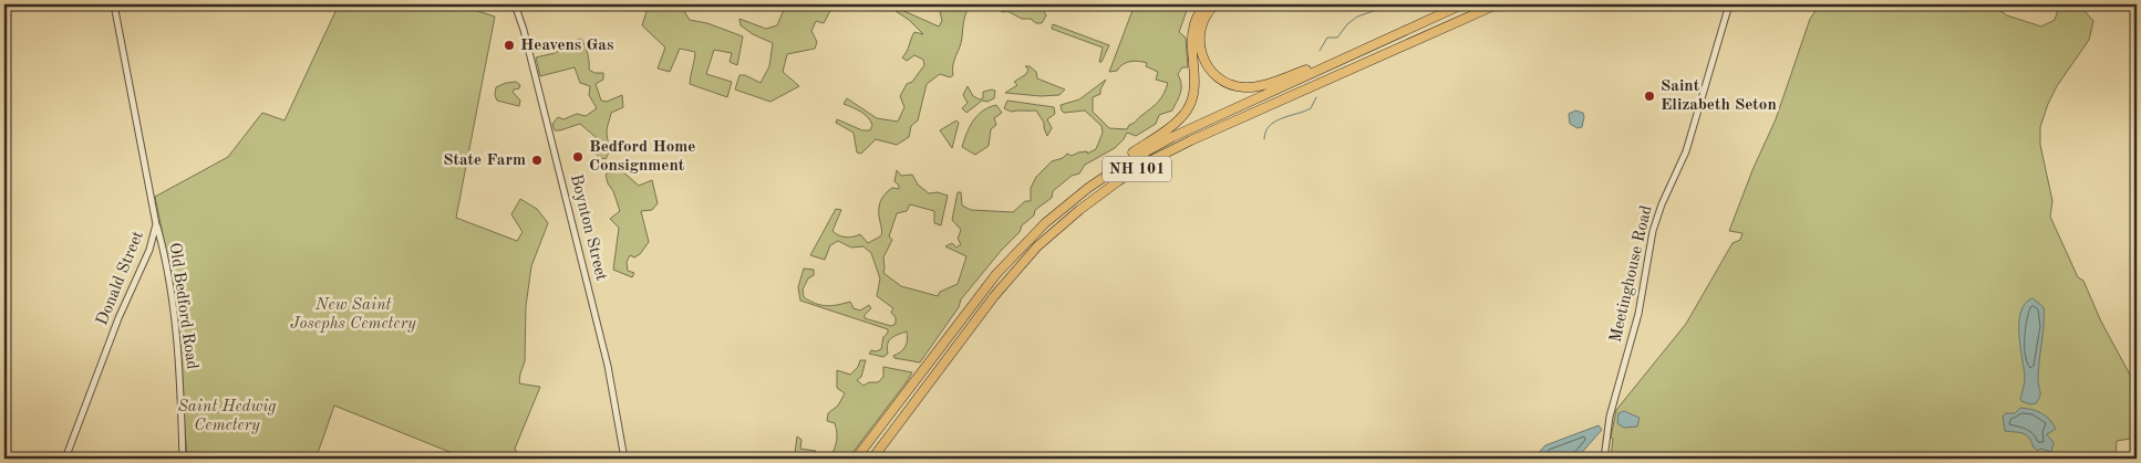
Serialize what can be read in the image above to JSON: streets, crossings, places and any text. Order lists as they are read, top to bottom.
{
  "streets": {
    "highway": ["NH 101"],
    "street": [
      "Boynton Street",
      "Meetinghouse Road",
      "Donald Street",
      "Old Bedford Road"
    ]
  },
  "crossings": [
    ["Donald Street", "Old Bedford Road"]
  ],
  "parks": ["New Saint Josephs Cemetery", "Saint Hedwig Cemetery"],
  "places": [
    "Heavens Gas",
    "Saint Elizabeth Seton",
    "Bedford Home Consignment",
    "State Farm"
  ]
}
